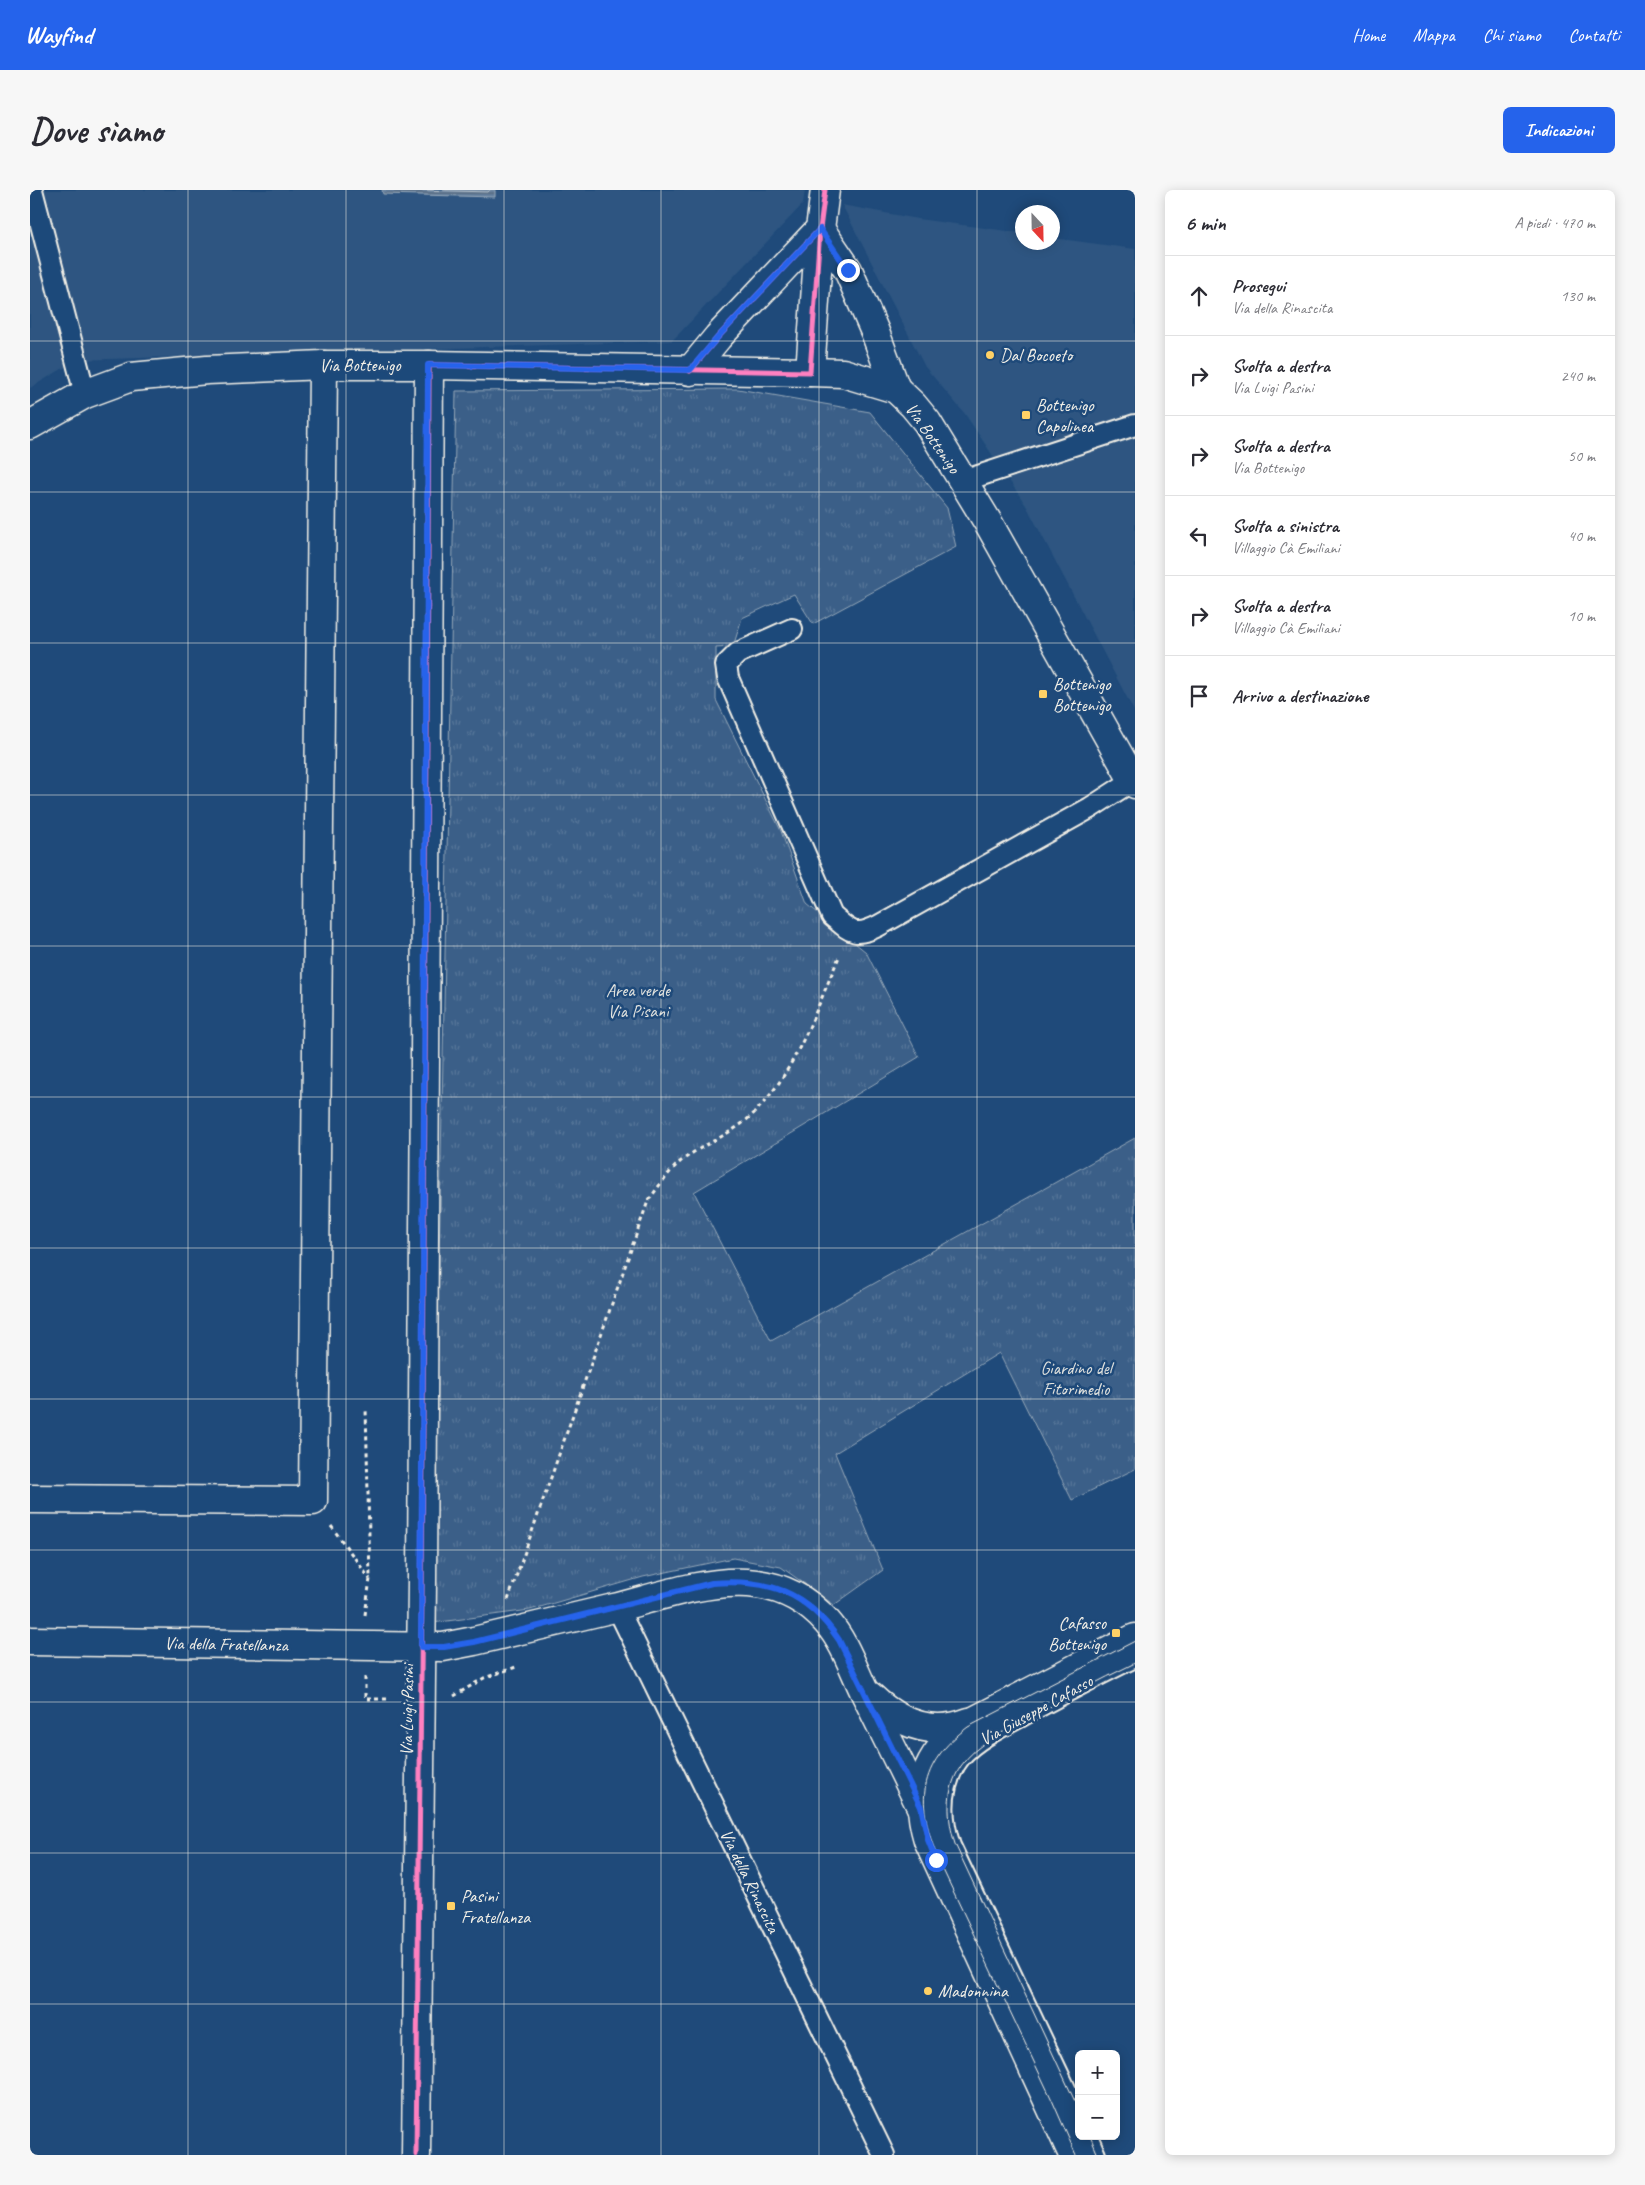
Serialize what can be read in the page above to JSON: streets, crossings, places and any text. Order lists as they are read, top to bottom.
{
  "streets": {
    "street": [
      "Via Bottenigo",
      "Via della Fratellanza",
      "Via Luigi Pasini",
      "Via Giuseppe Cafasso"
    ],
    "lane": ["Via della Rinascita"]
  },
  "crossings": [
    ["Via Bottenigo", "Via Luigi Pasini"],
    ["Via della Fratellanza", "Via Luigi Pasini"]
  ],
  "parks": ["Area verde Via Pisani", "Giardino del Fitorimedio"],
  "places": {
    "other": ["Dal Bocoeto", "Madonnina"],
    "transit": [
      "Bottenigo Capolinea",
      "Bottenigo Bottenigo",
      "Cafasso Bottenigo",
      "Pasini Fratellanza"
    ]
  },
  "north": "bottom",
  "page": {
    "header": "Wayfind",
    "nav": [
      "Home",
      "Mappa",
      "Chi siamo",
      "Contatti"
    ],
    "buttons": "Indicazioni",
    "title": "Dove siamo",
    "heading": ["6 min", "A piedi · 470 m"],
    "list": [
      ["Prosegui", "Via della Rinascita", "130 m"],
      ["Svolta a destra", "Via Luigi Pasini", "240 m"],
      ["Svolta a destra", "Via Bottenigo", "50 m"],
      ["Svolta a sinistra", "Villaggio Cà Emiliani", "40 m"],
      ["Svolta a destra", "Villaggio Cà Emiliani", "10 m"],
      "Arrivo a destinazione"
    ],
    "map_buttons": ["+", "−"]
  }
}
